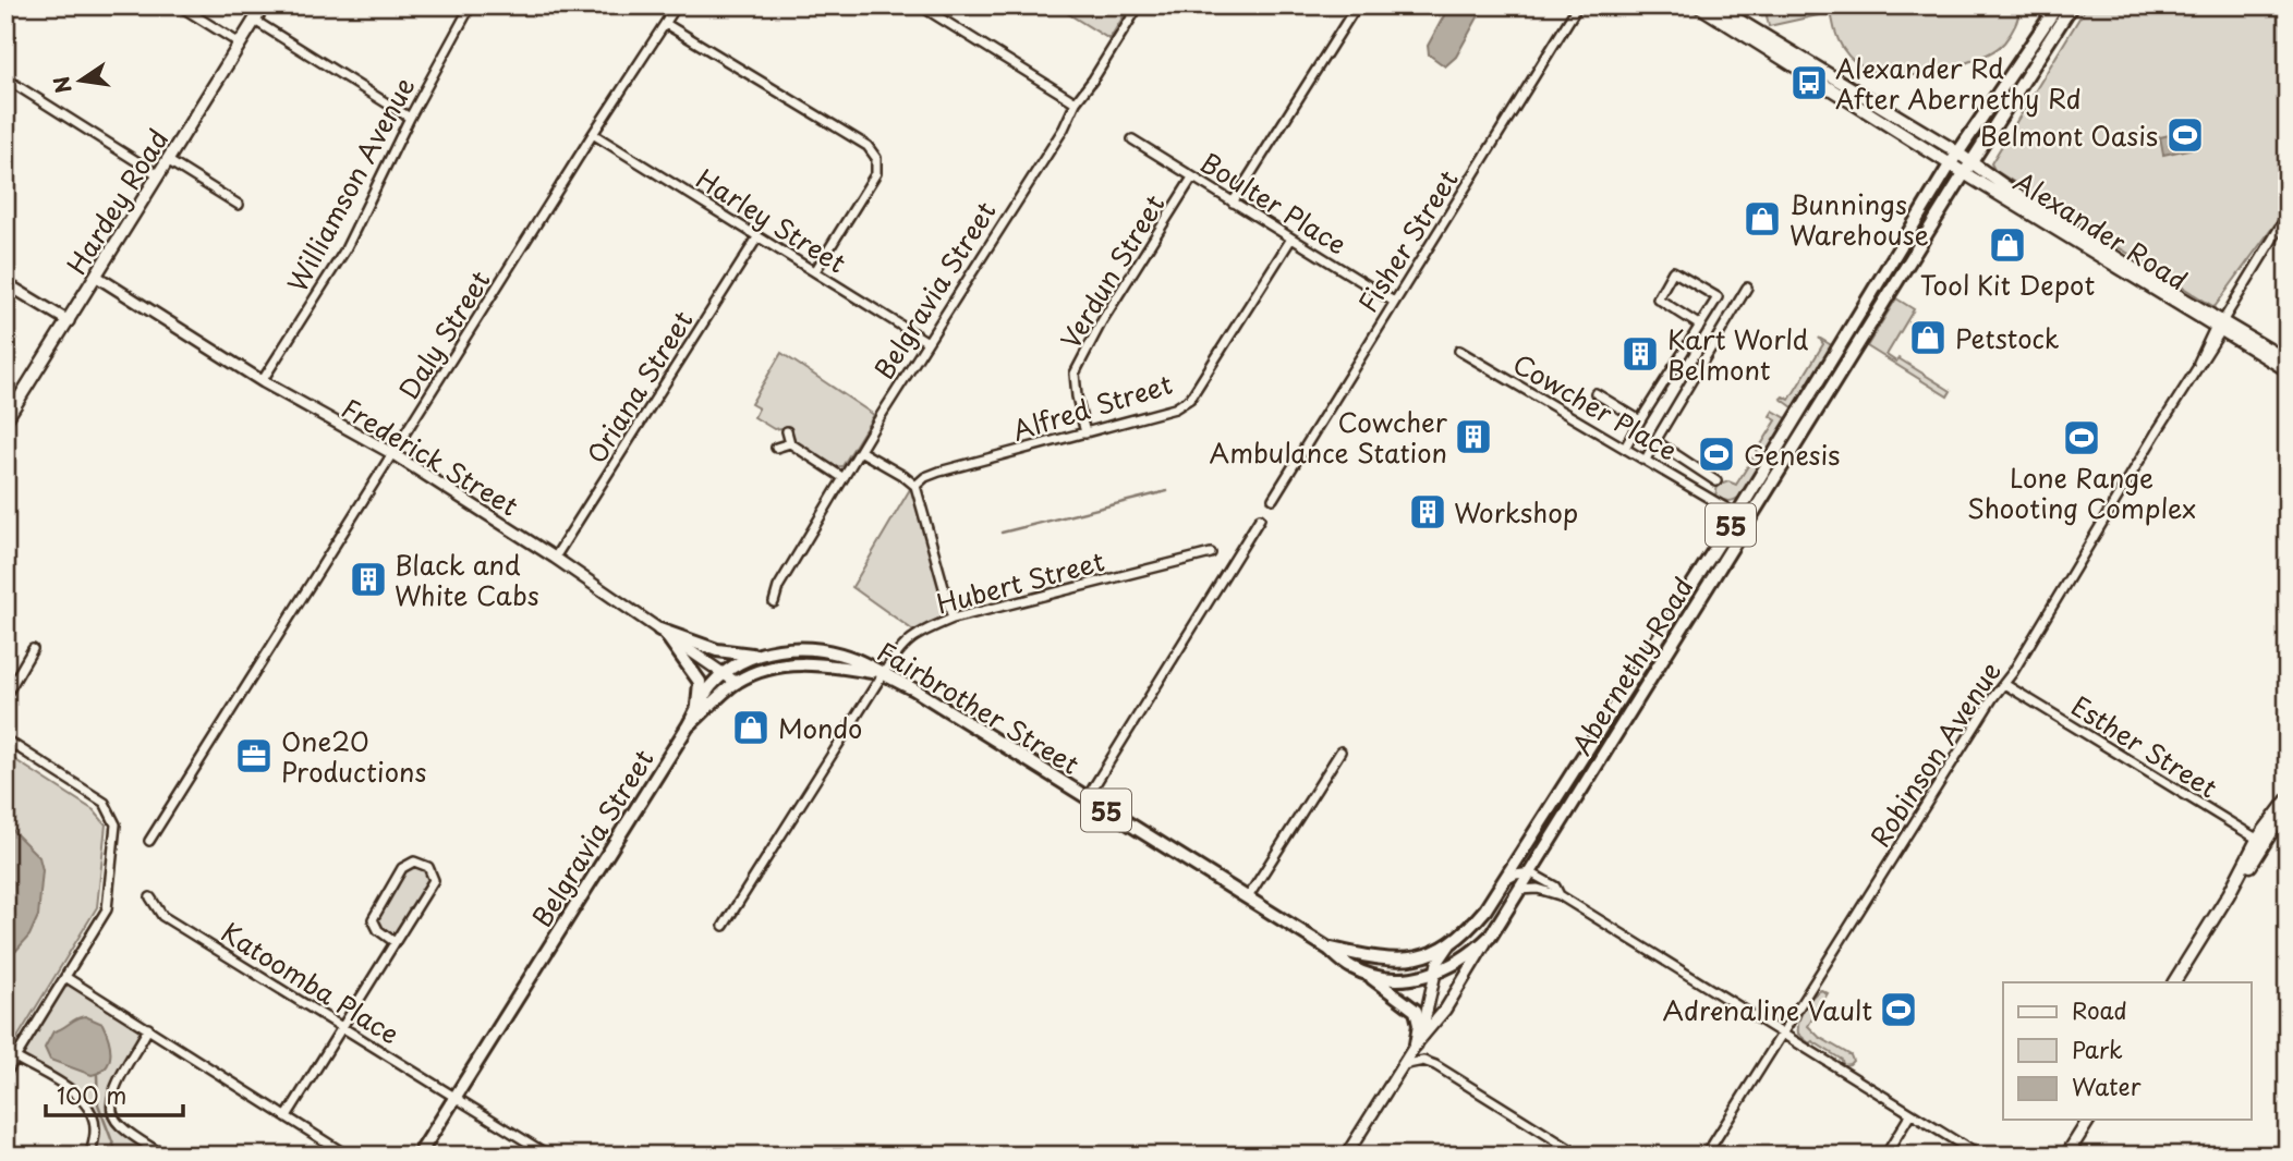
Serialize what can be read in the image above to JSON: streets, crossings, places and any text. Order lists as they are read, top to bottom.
{
  "streets": {
    "main road": [
      "Hardey Road",
      "Alexander Road",
      "Belgravia Street",
      "55",
      "Abernethy Road",
      "Fairbrother Street"
    ],
    "street": [
      "Williamson Avenue",
      "Boulter Place",
      "Harley Street",
      "Fisher Street",
      "Verdun Street",
      "Daly Street",
      "Oriana Street",
      "Alfred Street",
      "Cowcher Place",
      "Frederick Street",
      "Hubert Street",
      "Esther Street",
      "Robinson Avenue",
      "Katoomba Place"
    ]
  },
  "crossings": [
    ["Williamson Avenue", "Frederick Street"],
    ["Hardey Road", "Frederick Street"],
    ["Boulter Place", "Fisher Street"],
    ["Boulter Place", "Verdun Street"],
    ["Boulter Place", "Alfred Street"],
    ["Harley Street", "Belgravia Street"],
    ["Harley Street", "Daly Street"],
    ["Harley Street", "Oriana Street"],
    ["Alexander Road", "Abernethy Road"],
    ["Alexander Road", "Robinson Avenue"],
    ["Verdun Street", "Alfred Street"],
    ["Belgravia Street", "Frederick Street"],
    ["Belgravia Street", "Hubert Street"],
    ["Belgravia Street", "Fairbrother Street"],
    ["Belgravia Street", "Katoomba Place"],
    ["Daly Street", "Frederick Street"],
    ["Oriana Street", "Frederick Street"],
    ["Cowcher Place", "Abernethy Road"],
    ["Frederick Street", "Fairbrother Street"],
    ["Hubert Street", "Fairbrother Street"],
    ["Abernethy Road", "Fairbrother Street"],
    ["Esther Street", "Robinson Avenue"]
  ],
  "places": {
    "bus stop": ["Alexander Rd After Abernethy Rd"],
    "sports": [
      "Belmont Oasis",
      "Lone Range Shooting Complex",
      "Genesis",
      "Adrenaline Vault"
    ],
    "shop": [
      "Bunnings Warehouse",
      "Tool Kit Depot",
      "Petstock",
      "Mondo"
    ],
    "building": [
      "Kart World Belmont",
      "Cowcher Ambulance Station",
      "Workshop",
      "Black and White Cabs"
    ],
    "office": ["One20 Productions"]
  },
  "legend": ["Road", "Park", "Water"],
  "scale_bar": "100 m",
  "north": "left"
}
